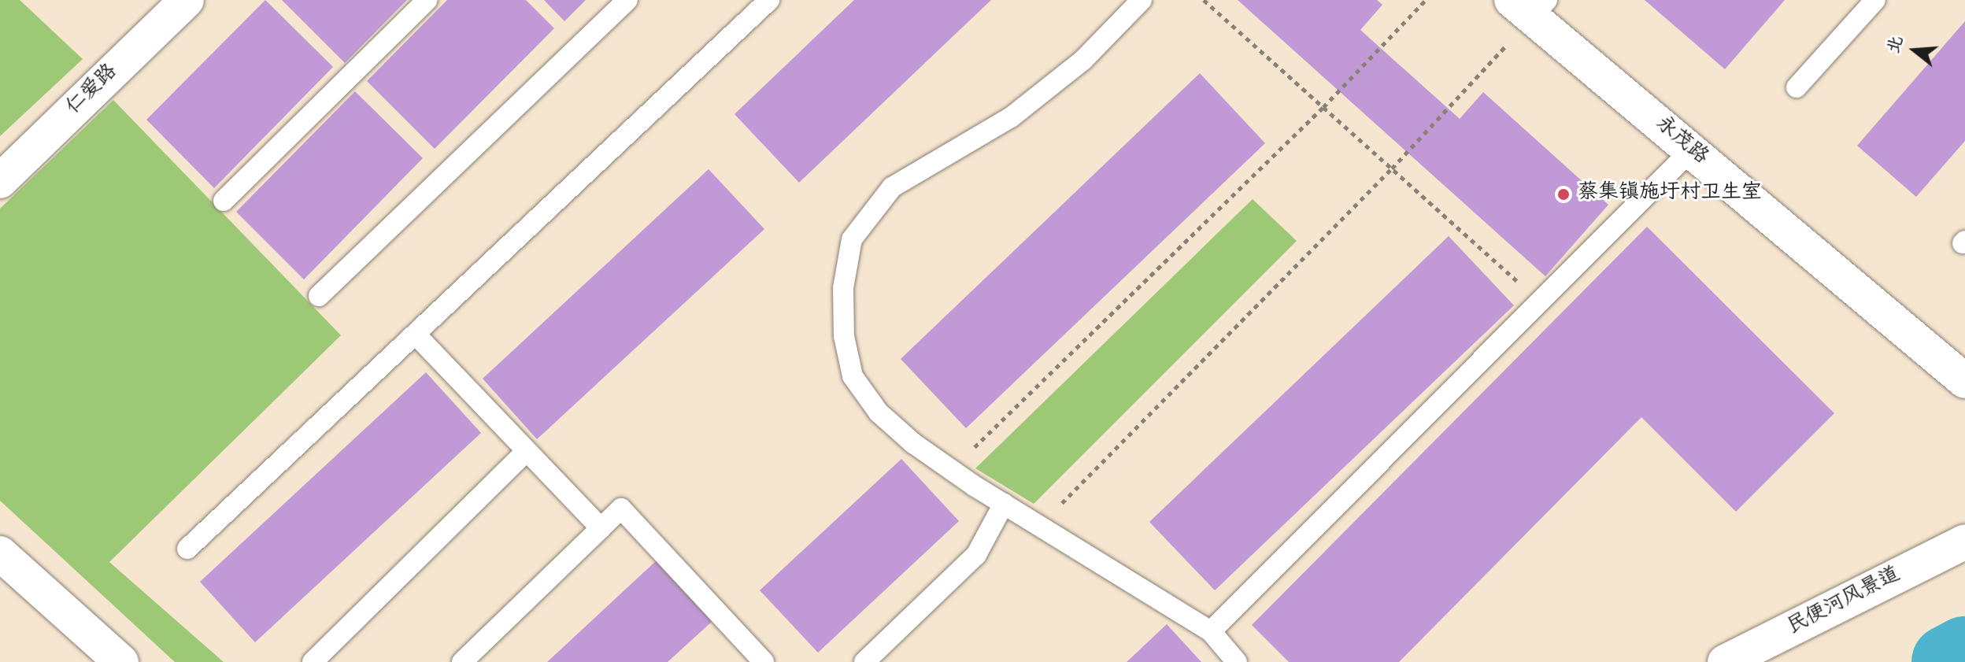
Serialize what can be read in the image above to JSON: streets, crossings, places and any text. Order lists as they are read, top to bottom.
{
  "streets": {
    "street": ["仁爱路", "永茂路", "民便河风景道"]
  },
  "places": ["蔡集镇施圩村卫生室"],
  "north": "left"
}
